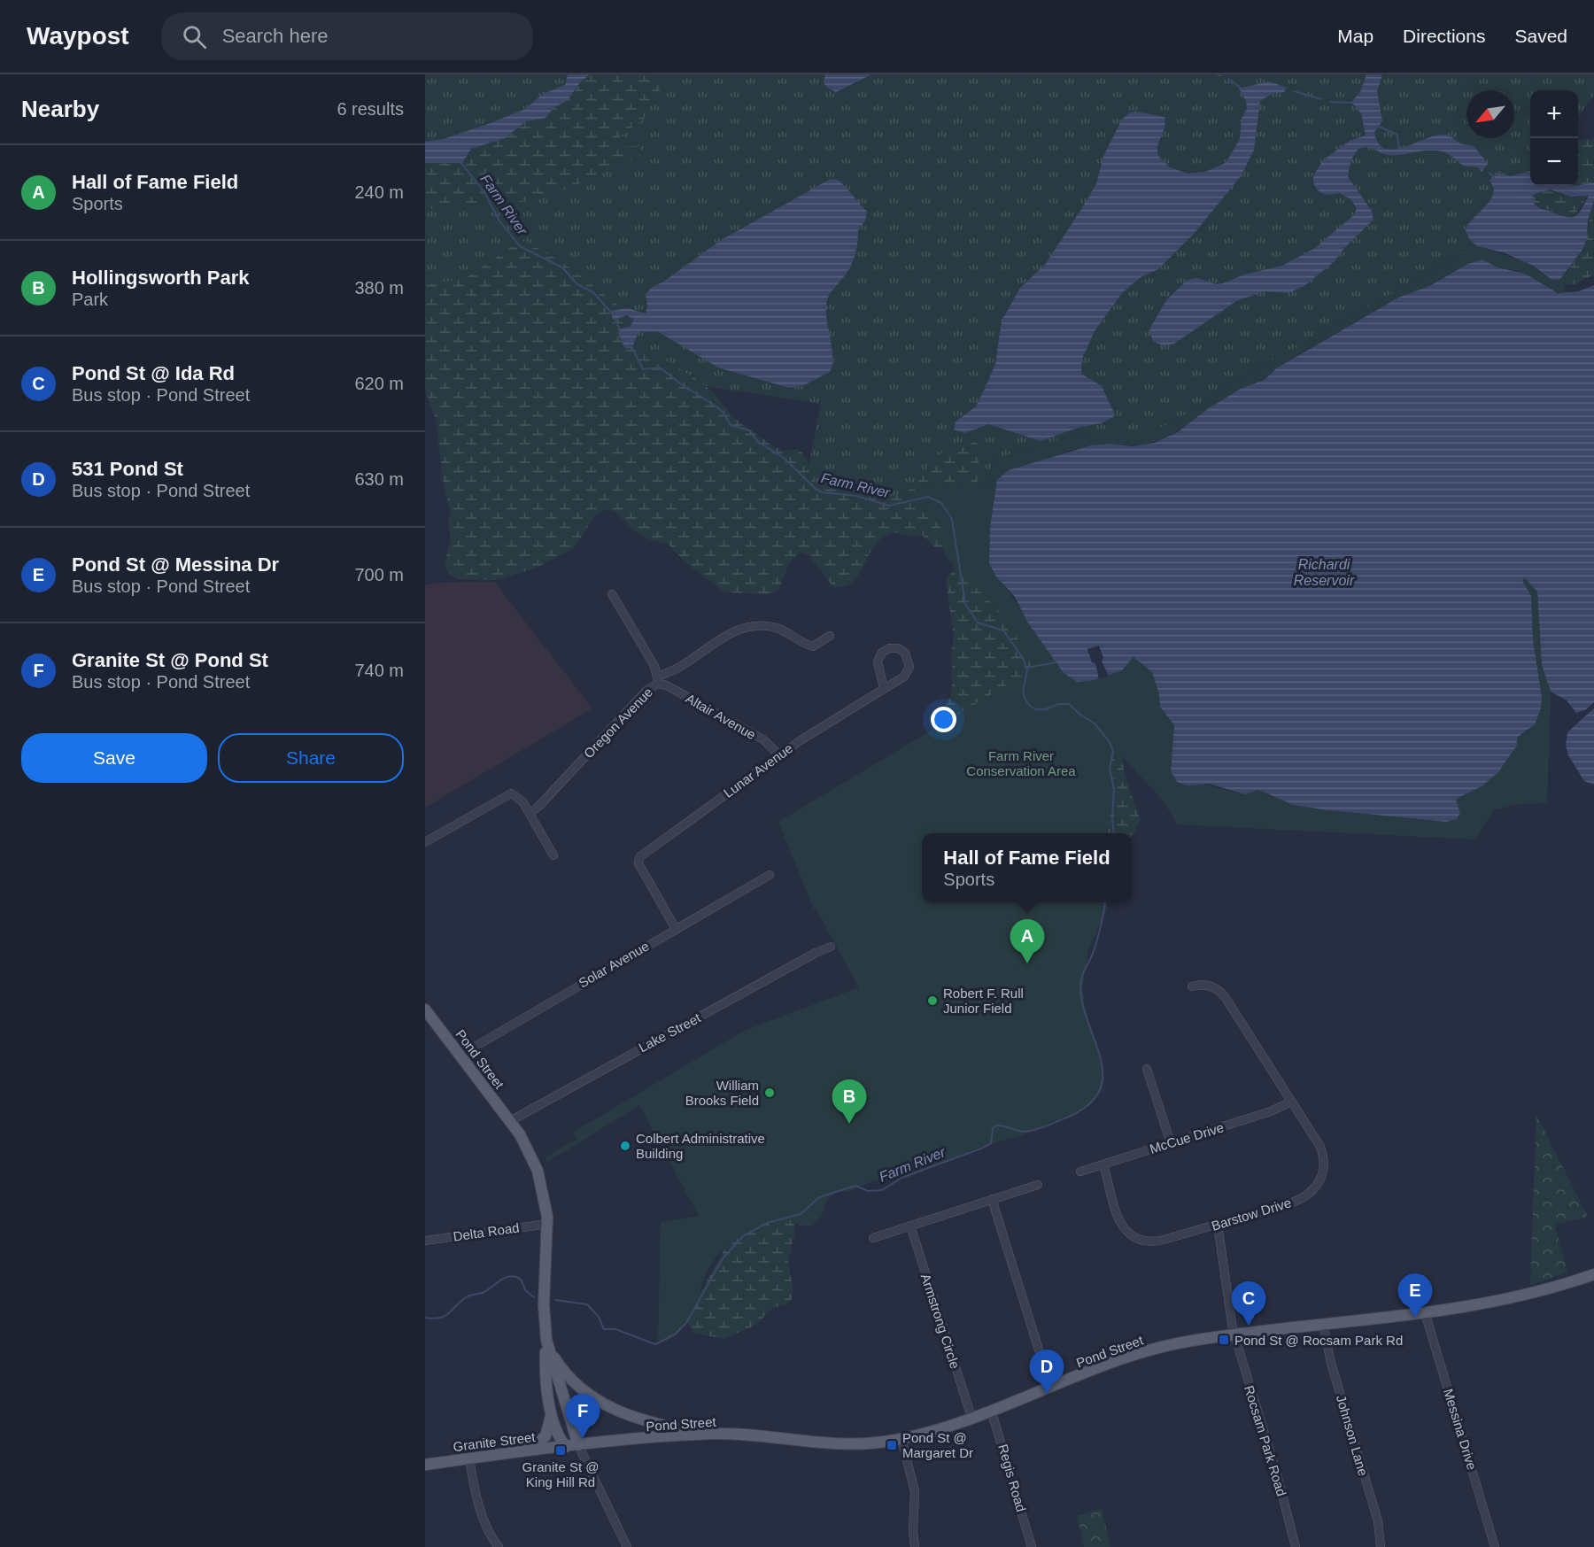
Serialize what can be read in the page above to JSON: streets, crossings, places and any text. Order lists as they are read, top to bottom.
{
  "streets": {
    "main road": ["Pond Street", "Granite Street"],
    "street": [
      "Altair Avenue",
      "Oregon Avenue",
      "Lunar Avenue",
      "Solar Avenue",
      "Lake Street",
      "McCue Drive",
      "Barstow Drive",
      "Delta Road",
      "Armstrong Circle",
      "Messina Drive",
      "Johnson Lane",
      "Rocsam Park Road",
      "Regis Road"
    ]
  },
  "crossings": [
    ["Altair Avenue", "Oregon Avenue"],
    ["Altair Avenue", "Lunar Avenue"],
    ["Lunar Avenue", "Solar Avenue"],
    ["Solar Avenue", "Pond Street"],
    ["Lake Street", "Pond Street"],
    ["Pond Street", "Delta Road"],
    ["Pond Street", "Armstrong Circle"],
    ["Pond Street", "Messina Drive"],
    ["Pond Street", "Johnson Lane"],
    ["Pond Street", "Rocsam Park Road"],
    ["Pond Street", "Granite Street"],
    ["Pond Street", "Regis Road"],
    ["McCue Drive", "Barstow Drive"],
    ["Barstow Drive", "Rocsam Park Road"]
  ],
  "water": ["Farm River", "Richardi Reservoir"],
  "parks": ["Farm River Conservation Area"],
  "places": {
    "other": ["Robert F. Rull Junior Field", "William Brooks Field", "Colbert Administrative Building"],
    "transit": ["Pond St @ Rocsam Park Rd", "Pond St @ Margaret Dr", "Granite St @ King Hill Rd"]
  },
  "north": "bottom left",
  "page": {
    "header": "Waypost",
    "search": "Search here",
    "nav": ["Map", "Directions", "Saved"],
    "heading": ["Nearby", "6 results"],
    "map_buttons": ["+", "−"],
    "list": [
      {
        "mark": "A",
        "name": "Hall of Fame Field",
        "note": "Sports",
        "value": "240 m"
      },
      {
        "mark": "B",
        "name": "Hollingsworth Park",
        "note": "Park",
        "value": "380 m"
      },
      {
        "mark": "C",
        "name": "Pond St @ Ida Rd",
        "note": "Bus stop · Pond Street",
        "value": "620 m"
      },
      {
        "mark": "D",
        "name": "531 Pond St",
        "note": "Bus stop · Pond Street",
        "value": "630 m"
      },
      {
        "mark": "E",
        "name": "Pond St @ Messina Dr",
        "note": "Bus stop · Pond Street",
        "value": "700 m"
      },
      {
        "mark": "F",
        "name": "Granite St @ Pond St",
        "note": "Bus stop · Pond Street",
        "value": "740 m"
      }
    ],
    "buttons": ["Save", "Share"],
    "popup": ["Hall of Fame Field", "Sports"],
    "pins": [
      "A",
      "B",
      "E",
      "C",
      "D",
      "F"
    ]
  }
}
